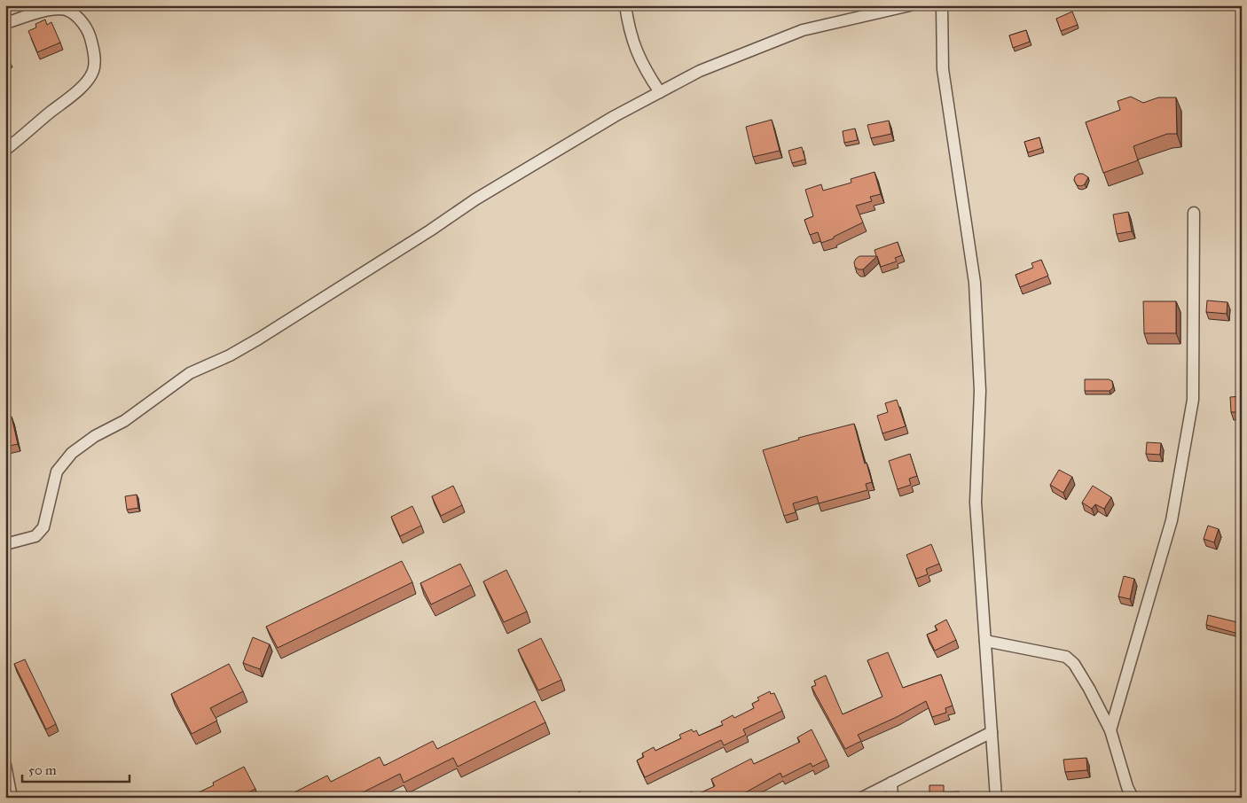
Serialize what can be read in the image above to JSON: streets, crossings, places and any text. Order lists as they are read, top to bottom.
{
  "scale_bar": "50 m"
}
